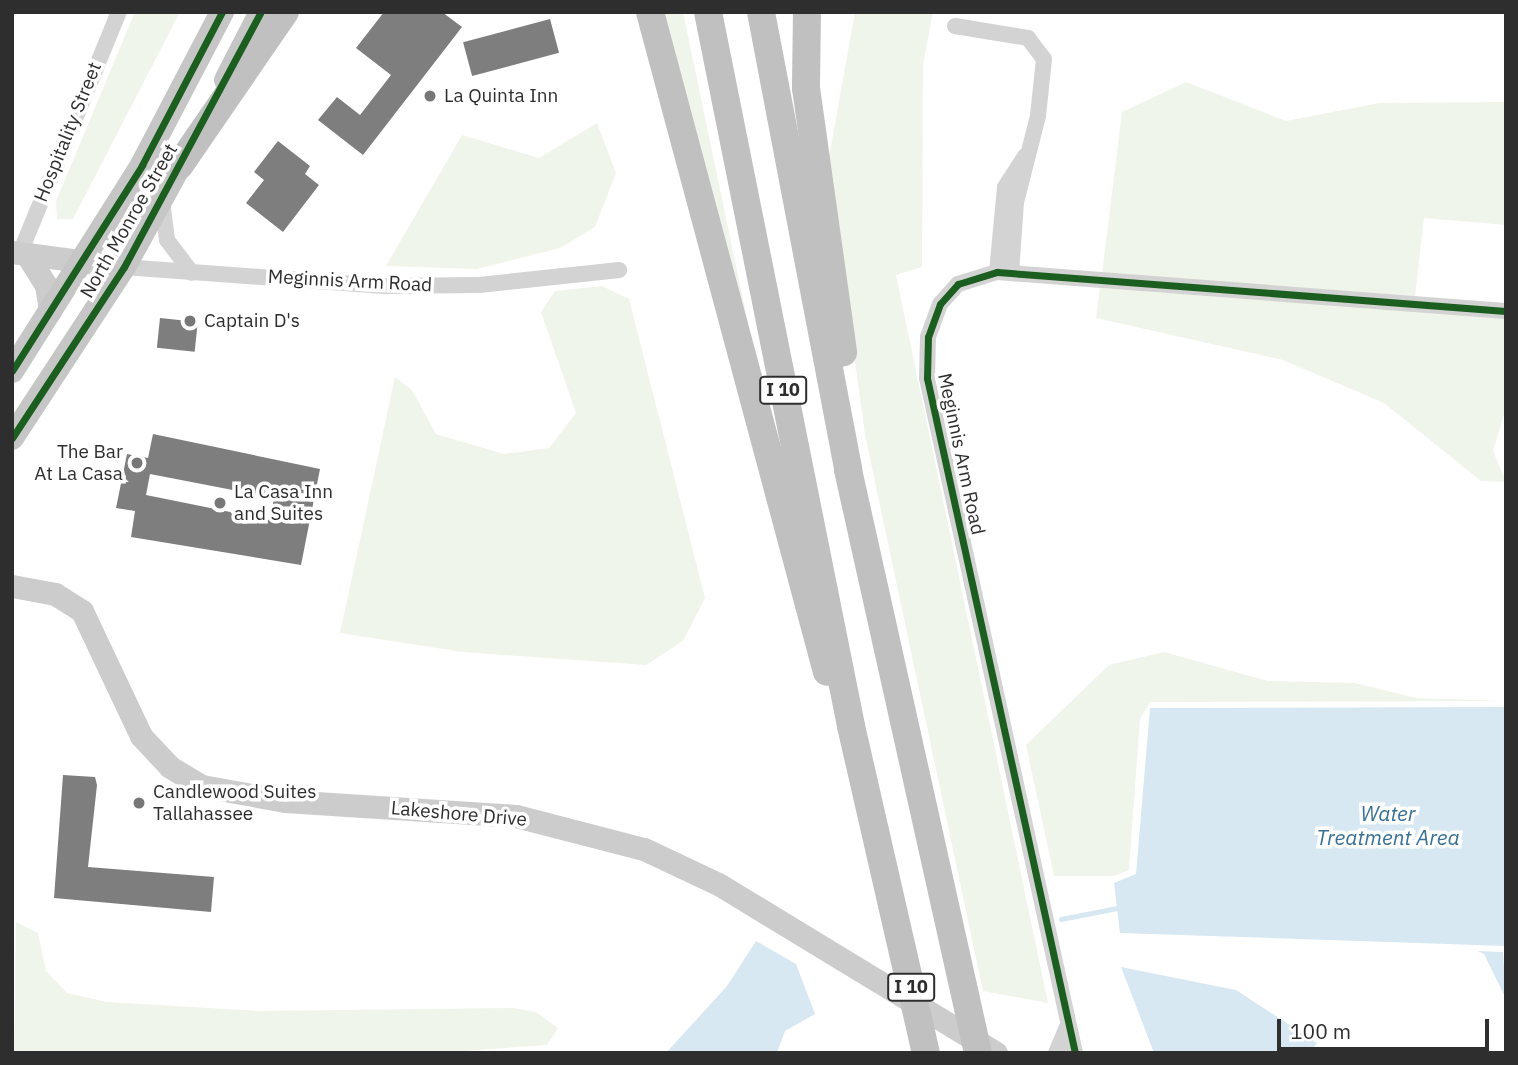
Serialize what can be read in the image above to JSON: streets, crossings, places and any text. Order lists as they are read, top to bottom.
{
  "streets": {
    "highway": ["I 10"],
    "main road": ["North Monroe Street"],
    "street": ["Hospitality Street", "Meginnis Arm Road", "Lakeshore Drive"]
  },
  "crossings": [
    ["Hospitality Street", "Meginnis Arm Road"],
    ["North Monroe Street", "Meginnis Arm Road"]
  ],
  "water": ["Water Treatment Area"],
  "places": [
    "La Quinta Inn",
    "Captain D's",
    "The Bar At La Casa",
    "La Casa Inn and Suites",
    "Candlewood Suites Tallahassee"
  ],
  "scale_bar": "100 m"
}
